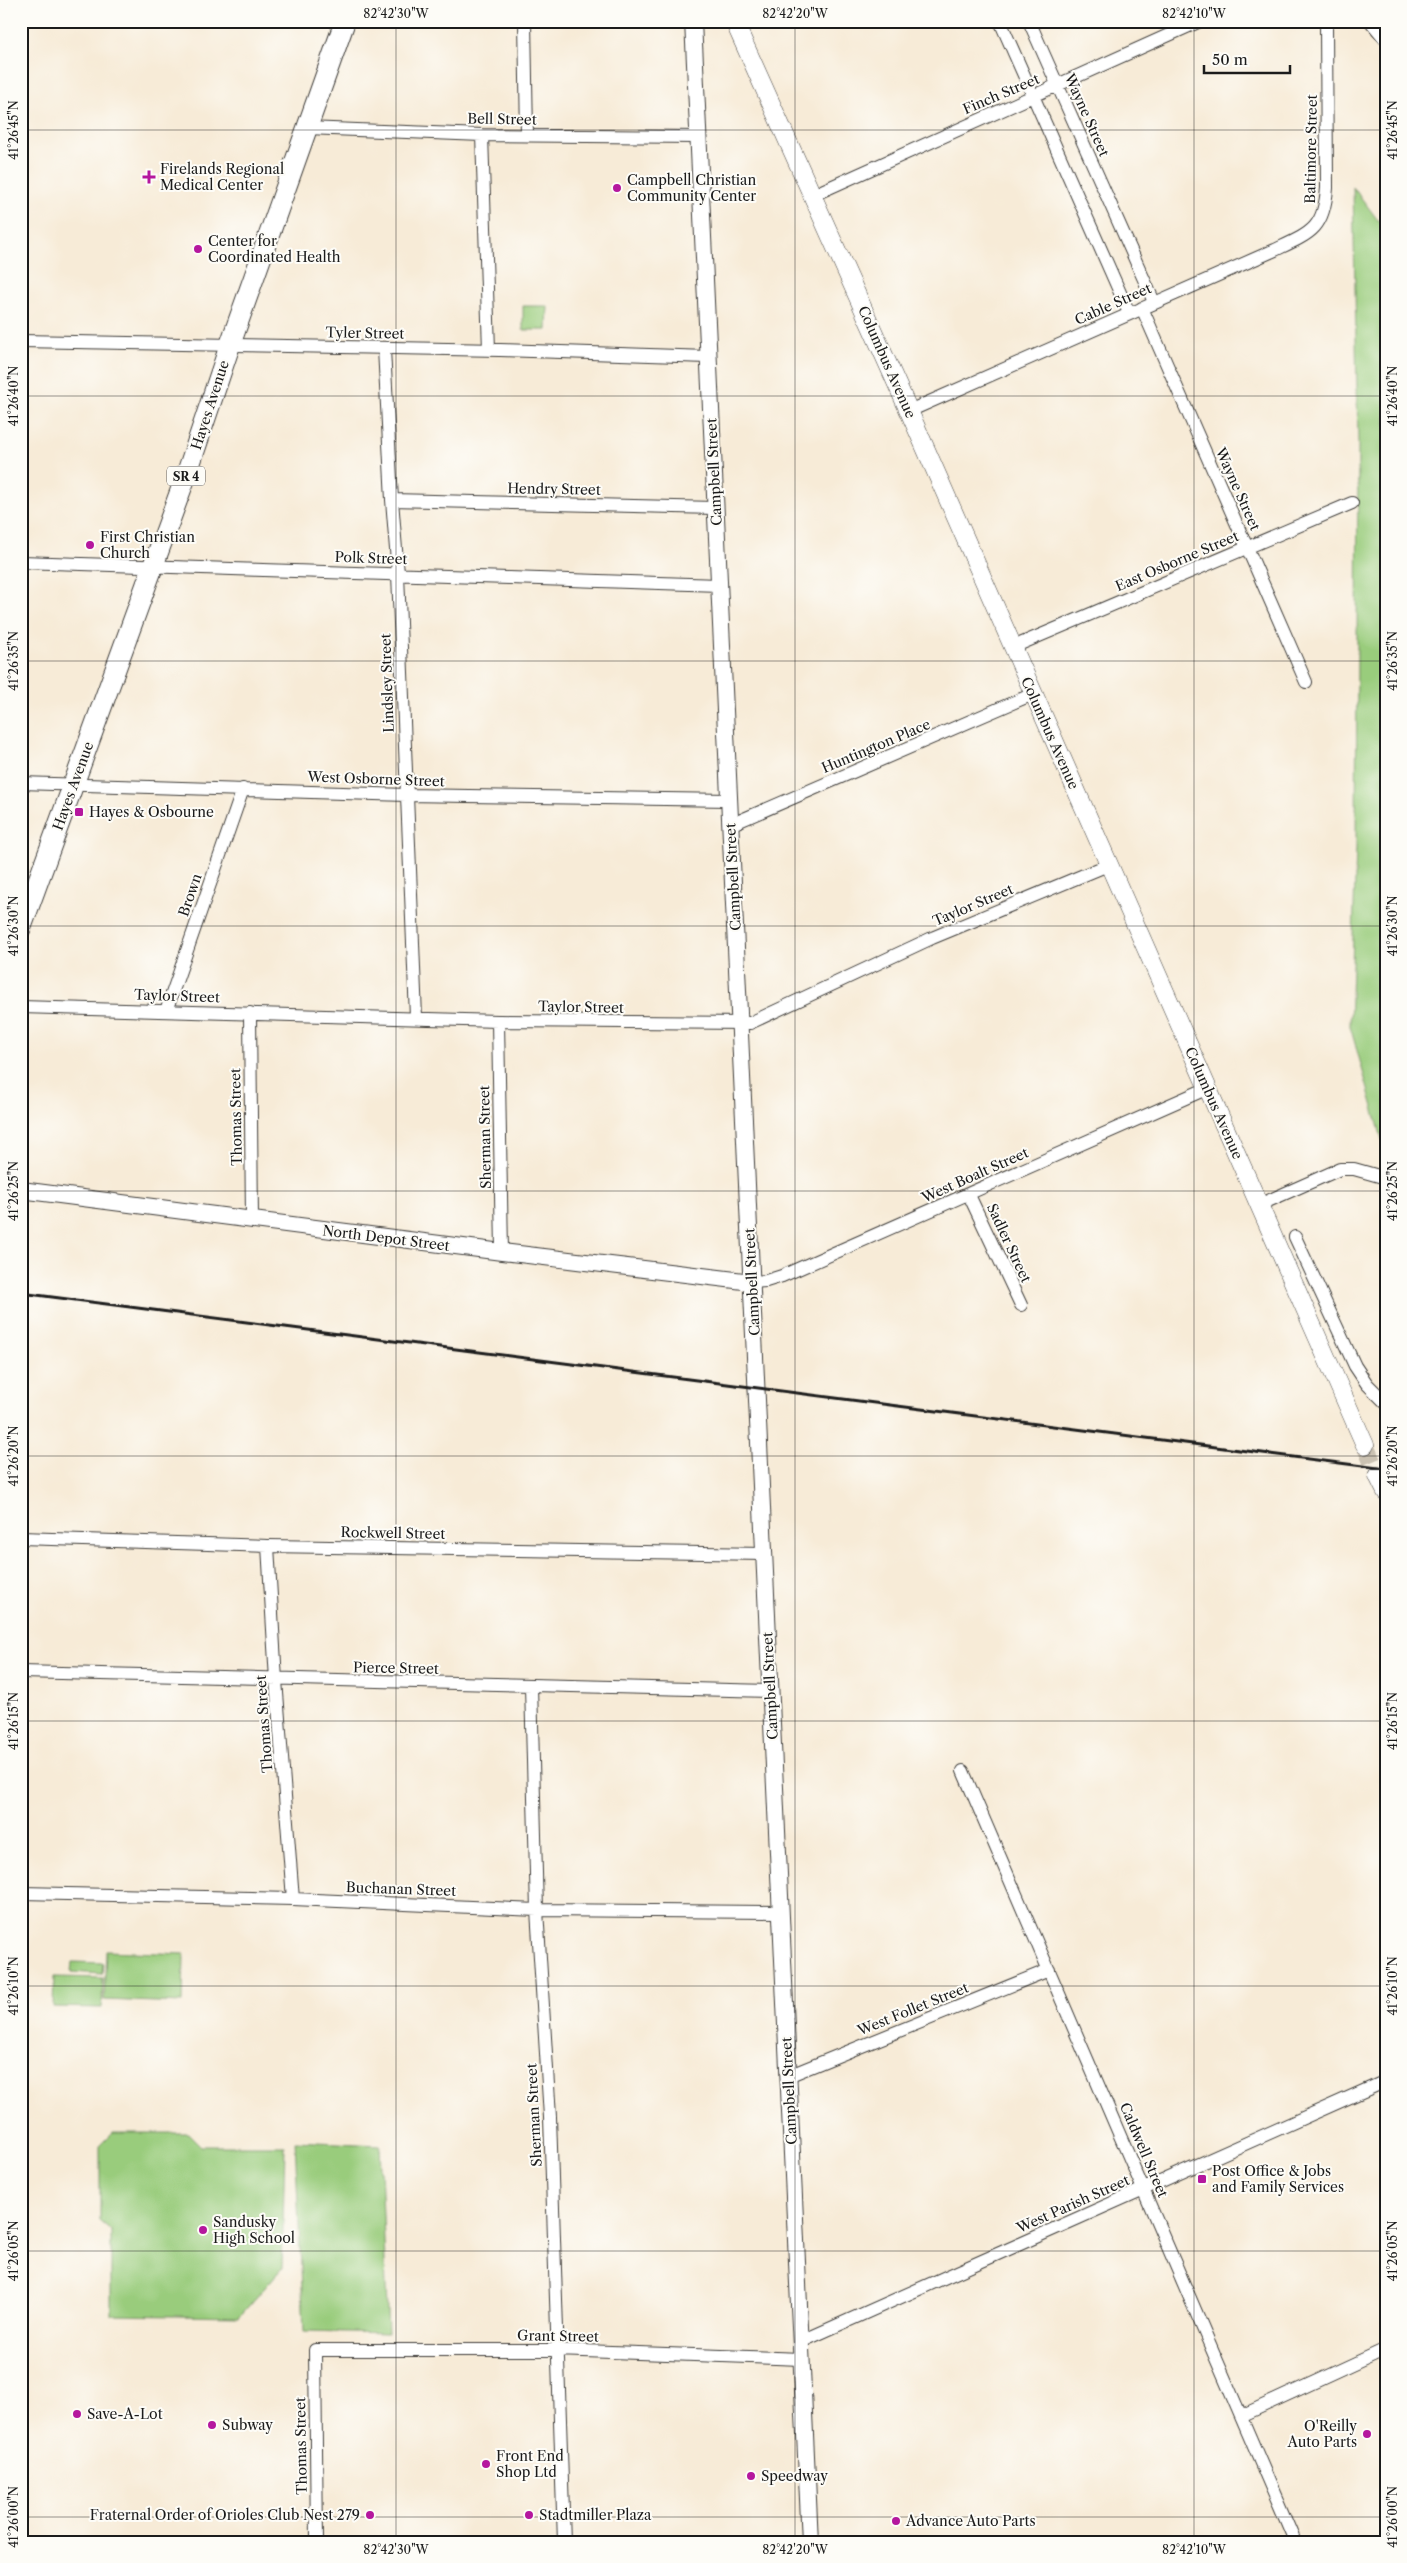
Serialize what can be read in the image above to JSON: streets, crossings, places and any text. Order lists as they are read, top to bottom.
{
  "streets": {
    "main road": ["Columbus Avenue", "Hayes Avenue", "SR 4"],
    "street": [
      "Finch Street",
      "Wayne Street",
      "Bell Street",
      "Baltimore Street",
      "Cable Street",
      "Tyler Street",
      "Campbell Street",
      "Hendry Street",
      "Polk Street",
      "East Osborne Street",
      "Lindsley Street",
      "Huntington Place",
      "West Osborne Street",
      "Brown",
      "Taylor Street",
      "Thomas Street",
      "Sherman Street",
      "West Boalt Street",
      "North Depot Street",
      "Sadler Street",
      "Rockwell Street",
      "Pierce Street",
      "Buchanan Street",
      "West Follet Street",
      "Caldwell Street",
      "West Parish Street",
      "Grant Street"
    ]
  },
  "crossings": [
    ["Finch Street", "Wayne Street"],
    ["Finch Street", "Columbus Avenue"],
    ["Wayne Street", "Cable Street"],
    ["Wayne Street", "East Osborne Street"],
    ["Bell Street", "Hayes Avenue"],
    ["Bell Street", "Campbell Street"],
    ["Baltimore Street", "Cable Street"],
    ["Cable Street", "Columbus Avenue"],
    ["Tyler Street", "Hayes Avenue"],
    ["Tyler Street", "Campbell Street"],
    ["Tyler Street", "Lindsley Street"],
    ["Columbus Avenue", "East Osborne Street"],
    ["Columbus Avenue", "Huntington Place"],
    ["Columbus Avenue", "Taylor Street"],
    ["Columbus Avenue", "West Boalt Street"],
    ["Hayes Avenue", "Polk Street"],
    ["Hayes Avenue", "West Osborne Street"],
    ["Campbell Street", "Hendry Street"],
    ["Campbell Street", "Polk Street"],
    ["Campbell Street", "Huntington Place"],
    ["Campbell Street", "West Osborne Street"],
    ["Campbell Street", "Taylor Street"],
    ["Campbell Street", "West Boalt Street"],
    ["Campbell Street", "North Depot Street"],
    ["Campbell Street", "Rockwell Street"],
    ["Campbell Street", "Pierce Street"],
    ["Campbell Street", "Buchanan Street"],
    ["Campbell Street", "West Follet Street"],
    ["Campbell Street", "West Parish Street"],
    ["Campbell Street", "Grant Street"],
    ["Hendry Street", "Lindsley Street"],
    ["Polk Street", "Lindsley Street"],
    ["Lindsley Street", "West Osborne Street"],
    ["Lindsley Street", "Taylor Street"],
    ["West Osborne Street", "Brown"],
    ["Brown", "Taylor Street"],
    ["Taylor Street", "Thomas Street"],
    ["Taylor Street", "Sherman Street"],
    ["Thomas Street", "North Depot Street"],
    ["Thomas Street", "Rockwell Street"],
    ["Thomas Street", "Pierce Street"],
    ["Thomas Street", "Buchanan Street"],
    ["Thomas Street", "Grant Street"],
    ["Sherman Street", "North Depot Street"],
    ["Sherman Street", "Pierce Street"],
    ["Sherman Street", "Buchanan Street"],
    ["Sherman Street", "Grant Street"],
    ["West Boalt Street", "North Depot Street"],
    ["West Boalt Street", "Sadler Street"],
    ["West Follet Street", "Caldwell Street"],
    ["Caldwell Street", "West Parish Street"]
  ],
  "places": {
    "health": ["Firelands Regional Medical Center"],
    "other": [
      "Campbell Christian Community Center",
      "Center for Coordinated Health",
      "First Christian Church",
      "Sandusky High School",
      "Save-A-Lot",
      "Subway",
      "O'Reilly Auto Parts",
      "Front End Shop Ltd",
      "Speedway",
      "Fraternal Order of Orioles Club Nest 279",
      "Stadtmiller Plaza",
      "Advance Auto Parts"
    ],
    "transit": ["Hayes & Osbourne", "Post Office & Jobs and Family Services"]
  },
  "scale_bar": "50 m",
  "coordinates": [
    "82°42'30\"W",
    "82°42'20\"W",
    "82°42'10\"W",
    "41°26'45\"N",
    "41°26'40\"N",
    "41°26'35\"N",
    "41°26'30\"N",
    "41°26'25\"N",
    "41°26'20\"N",
    "41°26'15\"N",
    "41°26'10\"N",
    "41°26'05\"N",
    "41°26'00\"N"
  ]
}
